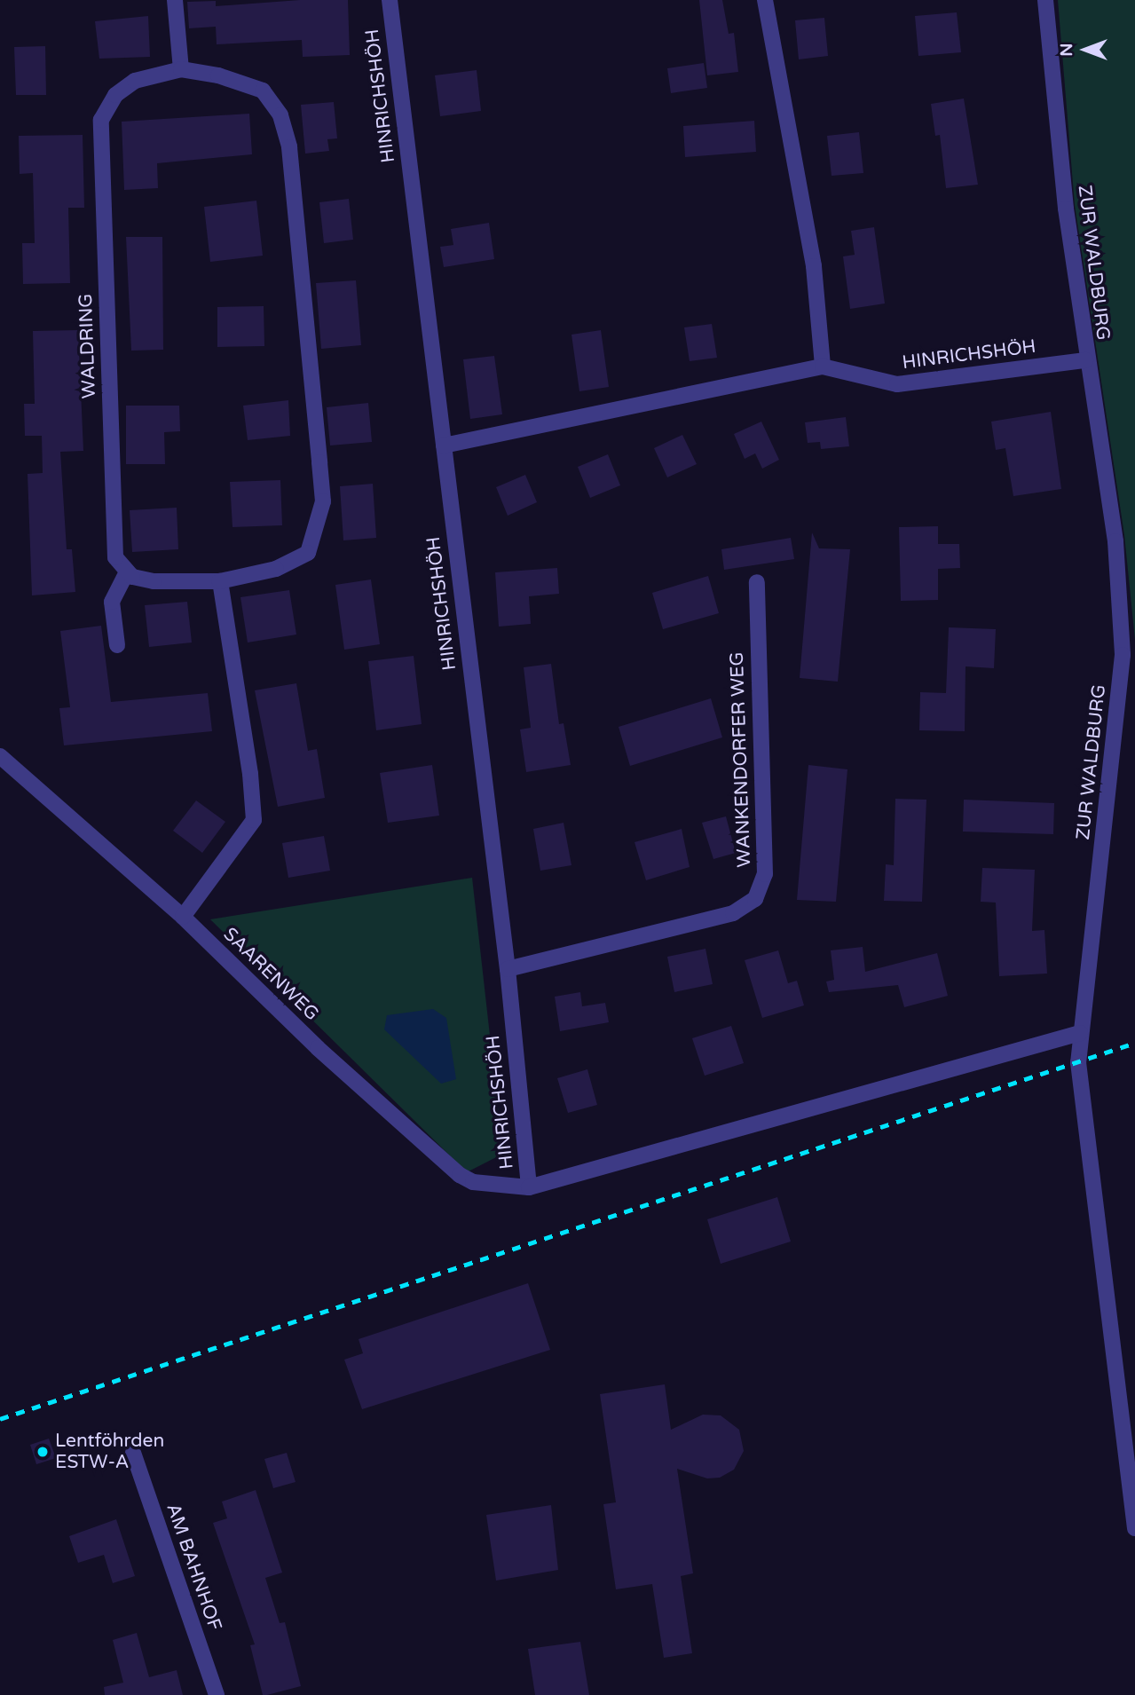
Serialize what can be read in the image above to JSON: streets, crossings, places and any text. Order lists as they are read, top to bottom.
{
  "streets": {
    "street": [
      "HINRICHSHÖH",
      "ZUR WALDBURG",
      "WALDRING",
      "WANKENDORFER WEG",
      "SAARENWEG",
      "AM BAHNHOF"
    ]
  },
  "crossings": [
    ["HINRICHSHÖH", "ZUR WALDBURG"],
    ["HINRICHSHÖH", "WANKENDORFER WEG"],
    ["HINRICHSHÖH", "SAARENWEG"]
  ],
  "places": ["Lentföhrden ESTW-A"],
  "north": "left"
}
